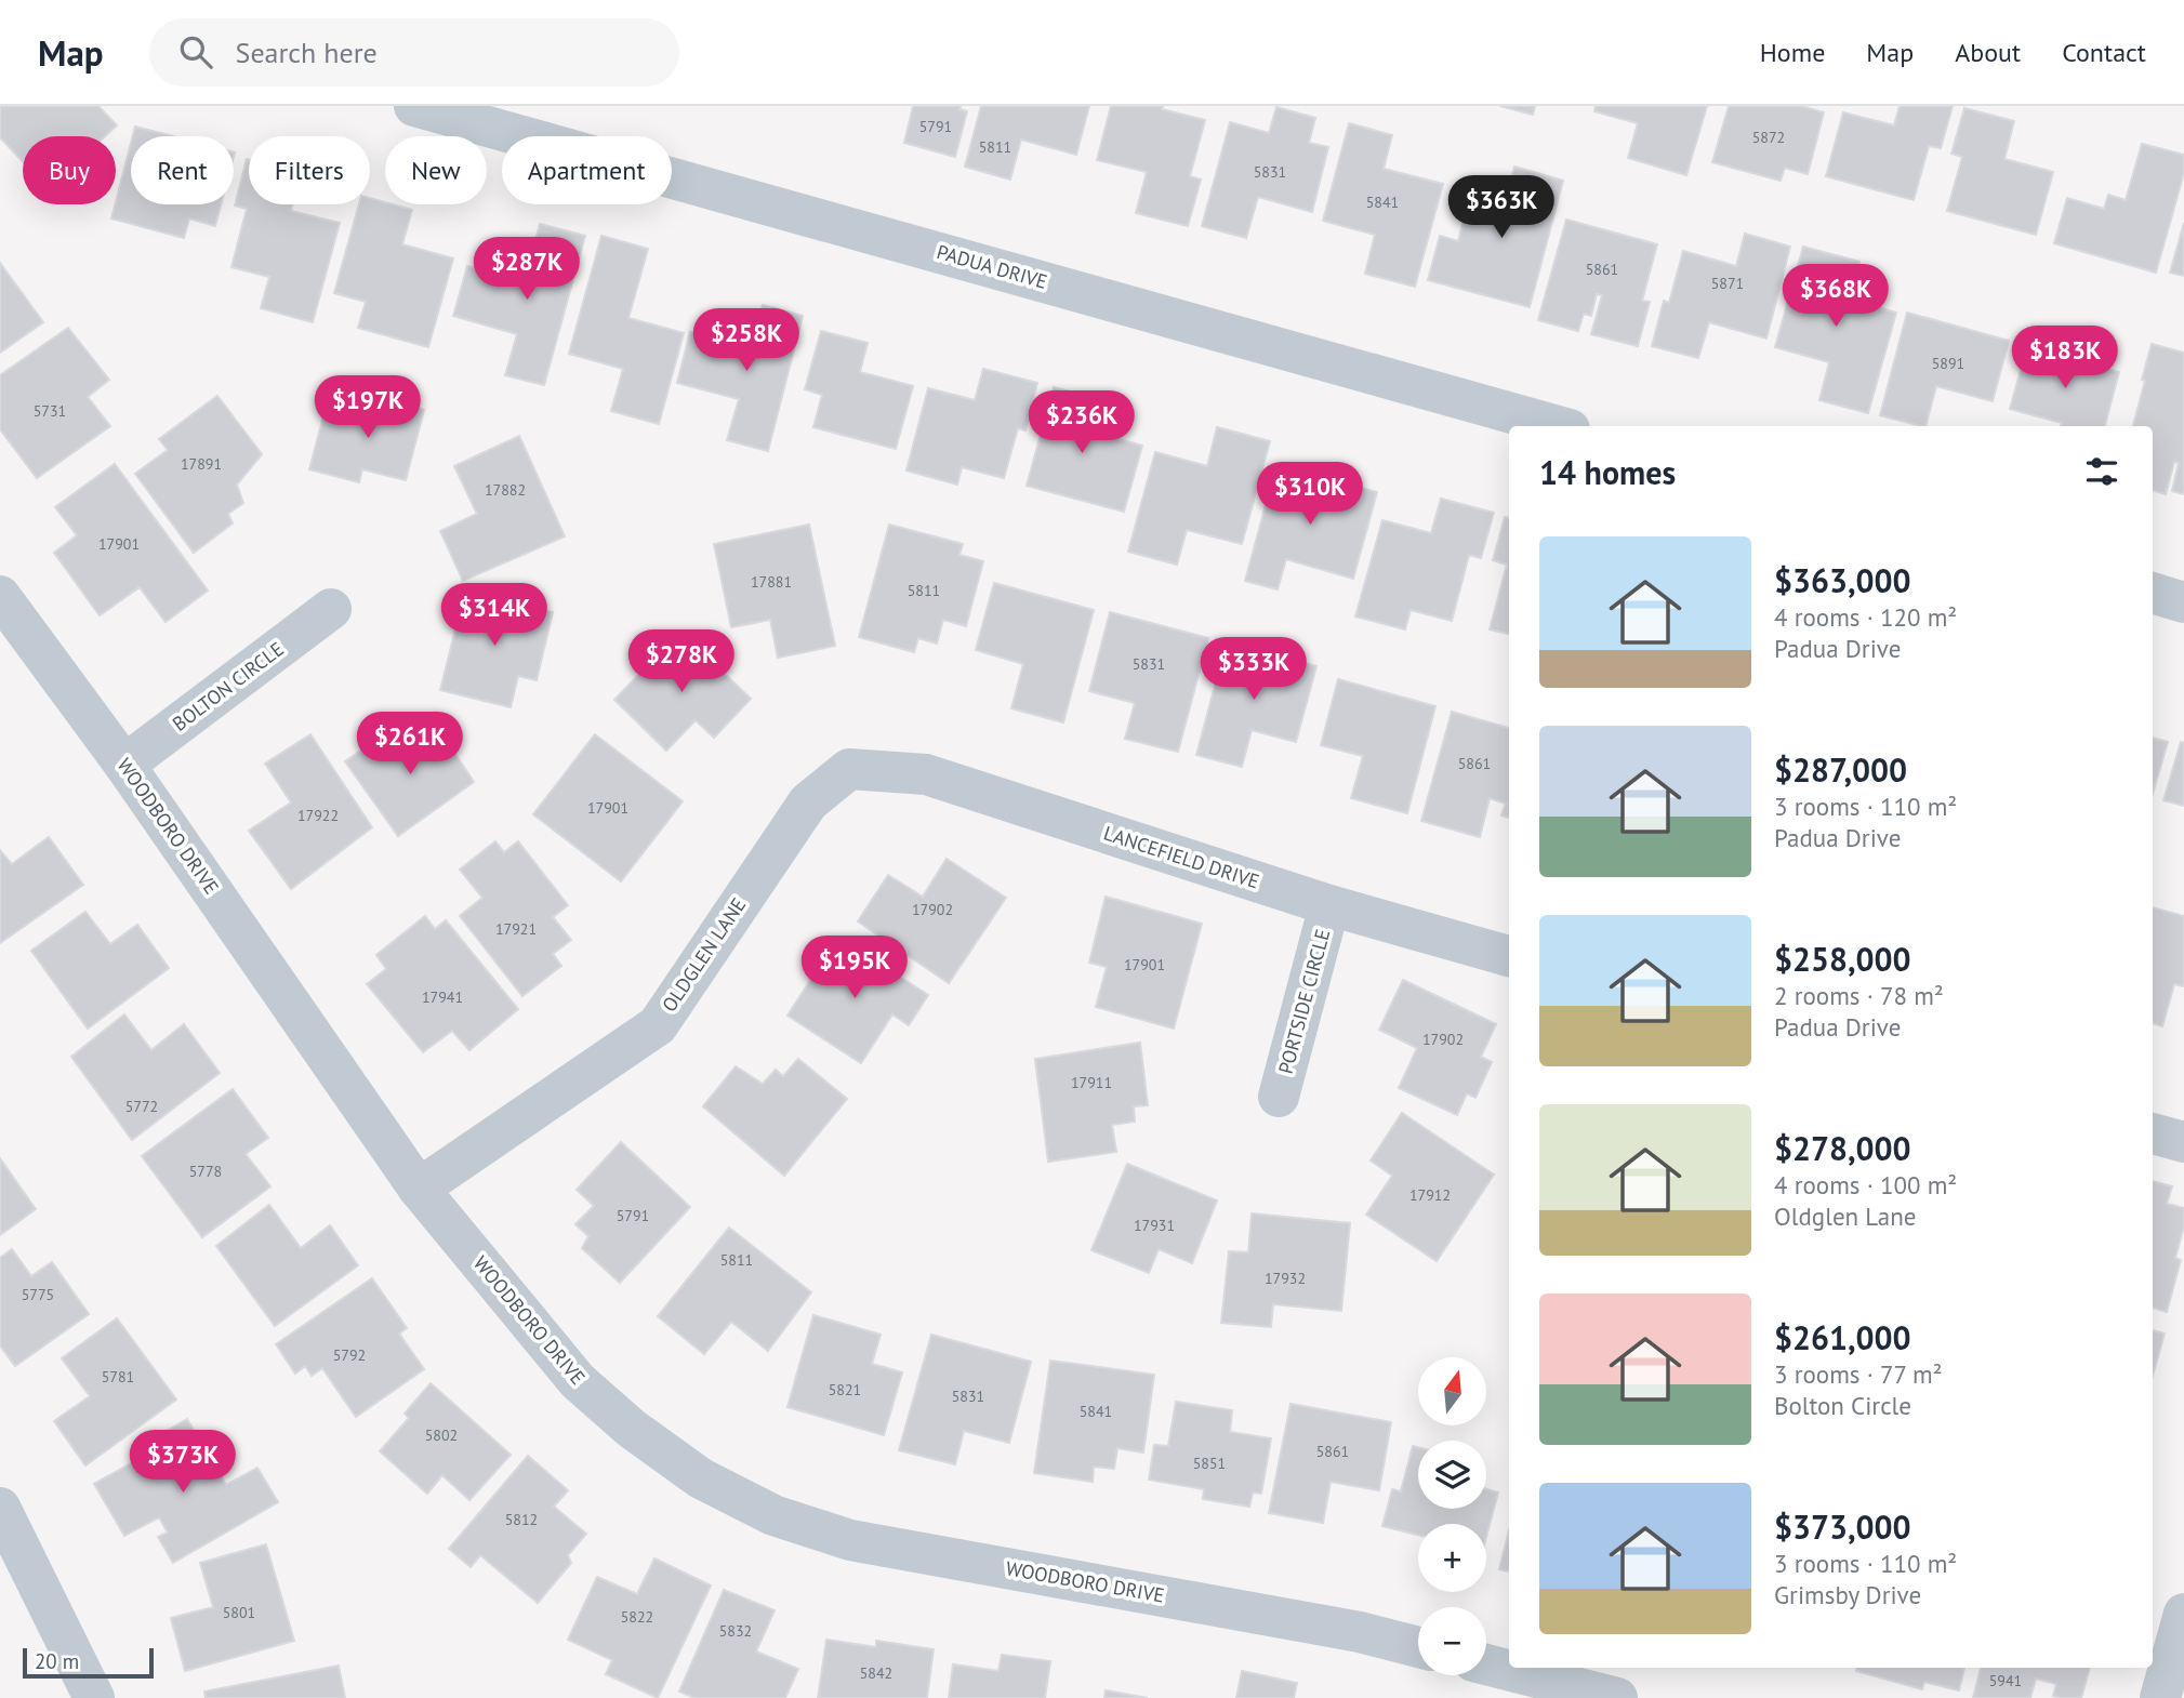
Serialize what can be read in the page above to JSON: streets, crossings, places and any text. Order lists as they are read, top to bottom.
{
  "streets": {
    "street": [
      "PADUA DRIVE",
      "BOLTON CIRCLE",
      "WOODBORO DRIVE",
      "LANCEFIELD DRIVE",
      "OLDGLEN LANE",
      "PORTSIDE CIRCLE"
    ]
  },
  "crossings": [
    ["BOLTON CIRCLE", "WOODBORO DRIVE"],
    ["WOODBORO DRIVE", "OLDGLEN LANE"],
    ["LANCEFIELD DRIVE", "OLDGLEN LANE"],
    ["LANCEFIELD DRIVE", "PORTSIDE CIRCLE"]
  ],
  "house_numbers": [
    "5791",
    "5872",
    "5811",
    "5831",
    "5841",
    "5861",
    "5871",
    "5891",
    "5731",
    "17891",
    "17882",
    "17901",
    "17881",
    "5811",
    "5831",
    "5861",
    "17901",
    "17922",
    "17902",
    "17921",
    "17901",
    "17941",
    "17902",
    "17911",
    "5772",
    "5778",
    "17912",
    "5791",
    "17931",
    "5811",
    "17932",
    "5775",
    "5792",
    "5781",
    "5821",
    "5831",
    "5841",
    "5802",
    "5861",
    "5851",
    "5812",
    "5801",
    "5822",
    "5832",
    "5842",
    "5941"
  ],
  "scale_bar": "20 m",
  "north": "top",
  "page": {
    "header": "Map",
    "search": "Search here",
    "nav": [
      "Home",
      "Map",
      "About",
      "Contact"
    ],
    "chip": [
      "Buy",
      "Rent",
      "Filters",
      "New",
      "Apartment"
    ],
    "price": [
      "$363K",
      "$287K",
      "$368K",
      "$258K",
      "$183K",
      "$197K",
      "$236K",
      "$310K",
      "$314K",
      "$278K",
      "$333K",
      "$261K",
      "$195K",
      "$373K"
    ],
    "heading": "14 homes",
    "list": [
      {
        "name": "$363,000",
        "note": "4 rooms · 120 m² · Padua Drive"
      },
      {
        "name": "$287,000",
        "note": "3 rooms · 110 m² · Padua Drive"
      },
      {
        "name": "$258,000",
        "note": "2 rooms · 78 m² · Padua Drive"
      },
      {
        "name": "$278,000",
        "note": "4 rooms · 100 m² · Oldglen Lane"
      },
      {
        "name": "$261,000",
        "note": "3 rooms · 77 m² · Bolton Circle"
      },
      {
        "name": "$373,000",
        "note": "3 rooms · 110 m² · Grimsby Drive"
      }
    ],
    "map_buttons": ["+", "−"],
    "scale": "20 m"
  }
}
